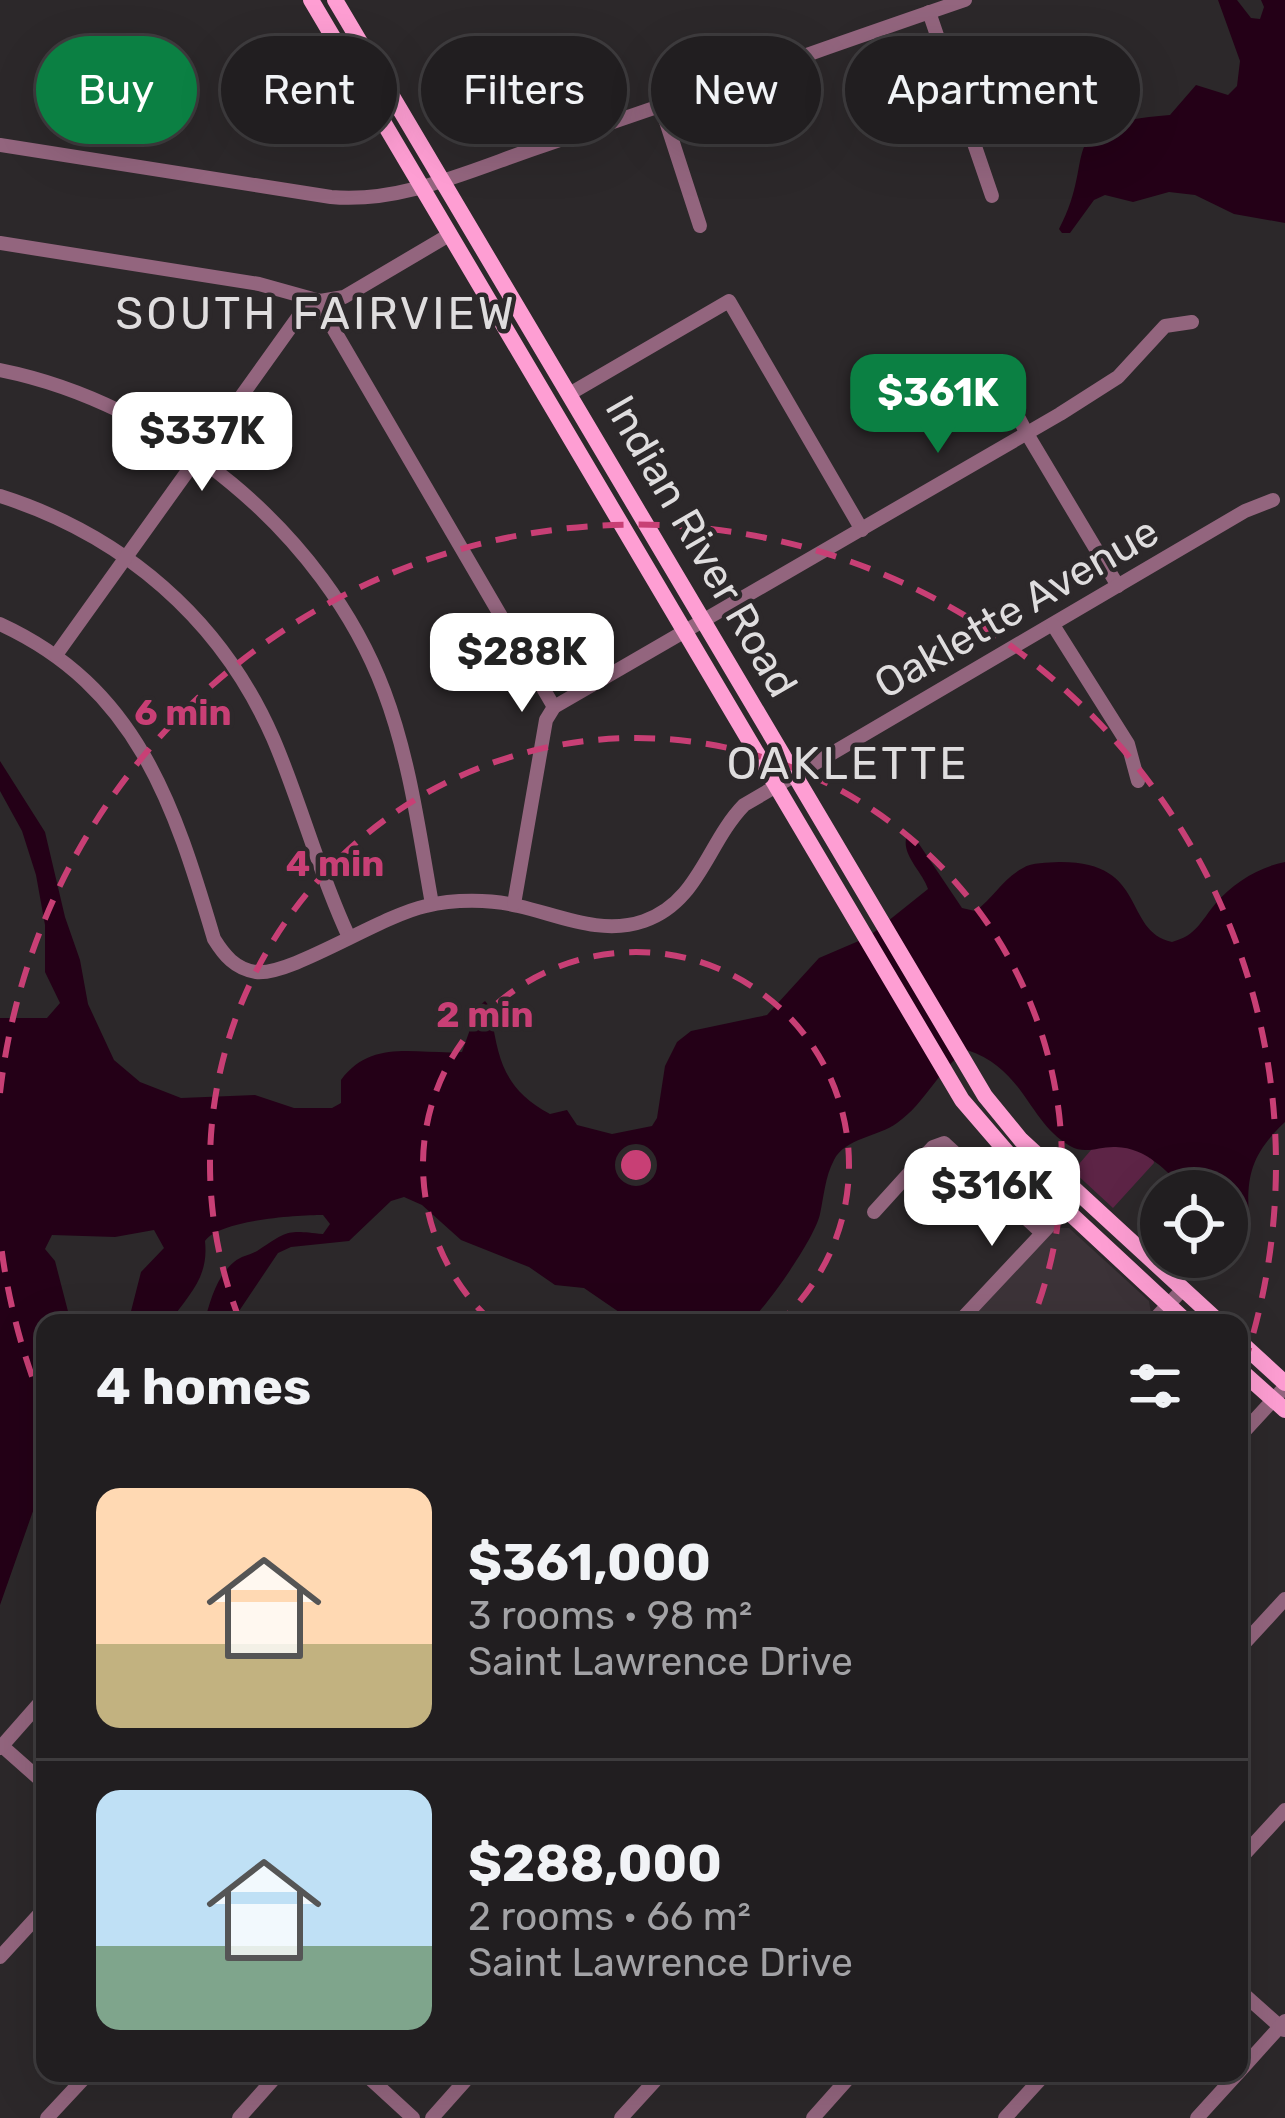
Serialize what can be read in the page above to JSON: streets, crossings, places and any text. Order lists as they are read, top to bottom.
{
  "streets": {
    "main road": ["Indian River Road"],
    "street": ["Oaklette Avenue"]
  },
  "crossings": [
    ["Indian River Road", "Oaklette Avenue"]
  ],
  "districts": ["SOUTH FAIRVIEW", "OAKLETTE"],
  "page": {
    "chip": [
      "Buy",
      "Rent",
      "Filters",
      "New",
      "Apartment"
    ],
    "price": [
      "$361K",
      "$337K",
      "$288K",
      "$316K"
    ],
    "heading": "4 homes",
    "list": [
      {
        "name": "$361,000",
        "note": "3 rooms · 98 m² · Saint Lawrence Drive"
      },
      {
        "name": "$288,000",
        "note": "2 rooms · 66 m² · Saint Lawrence Drive"
      }
    ]
  },
  "rings": ["6 min", "4 min", "2 min"]
}
